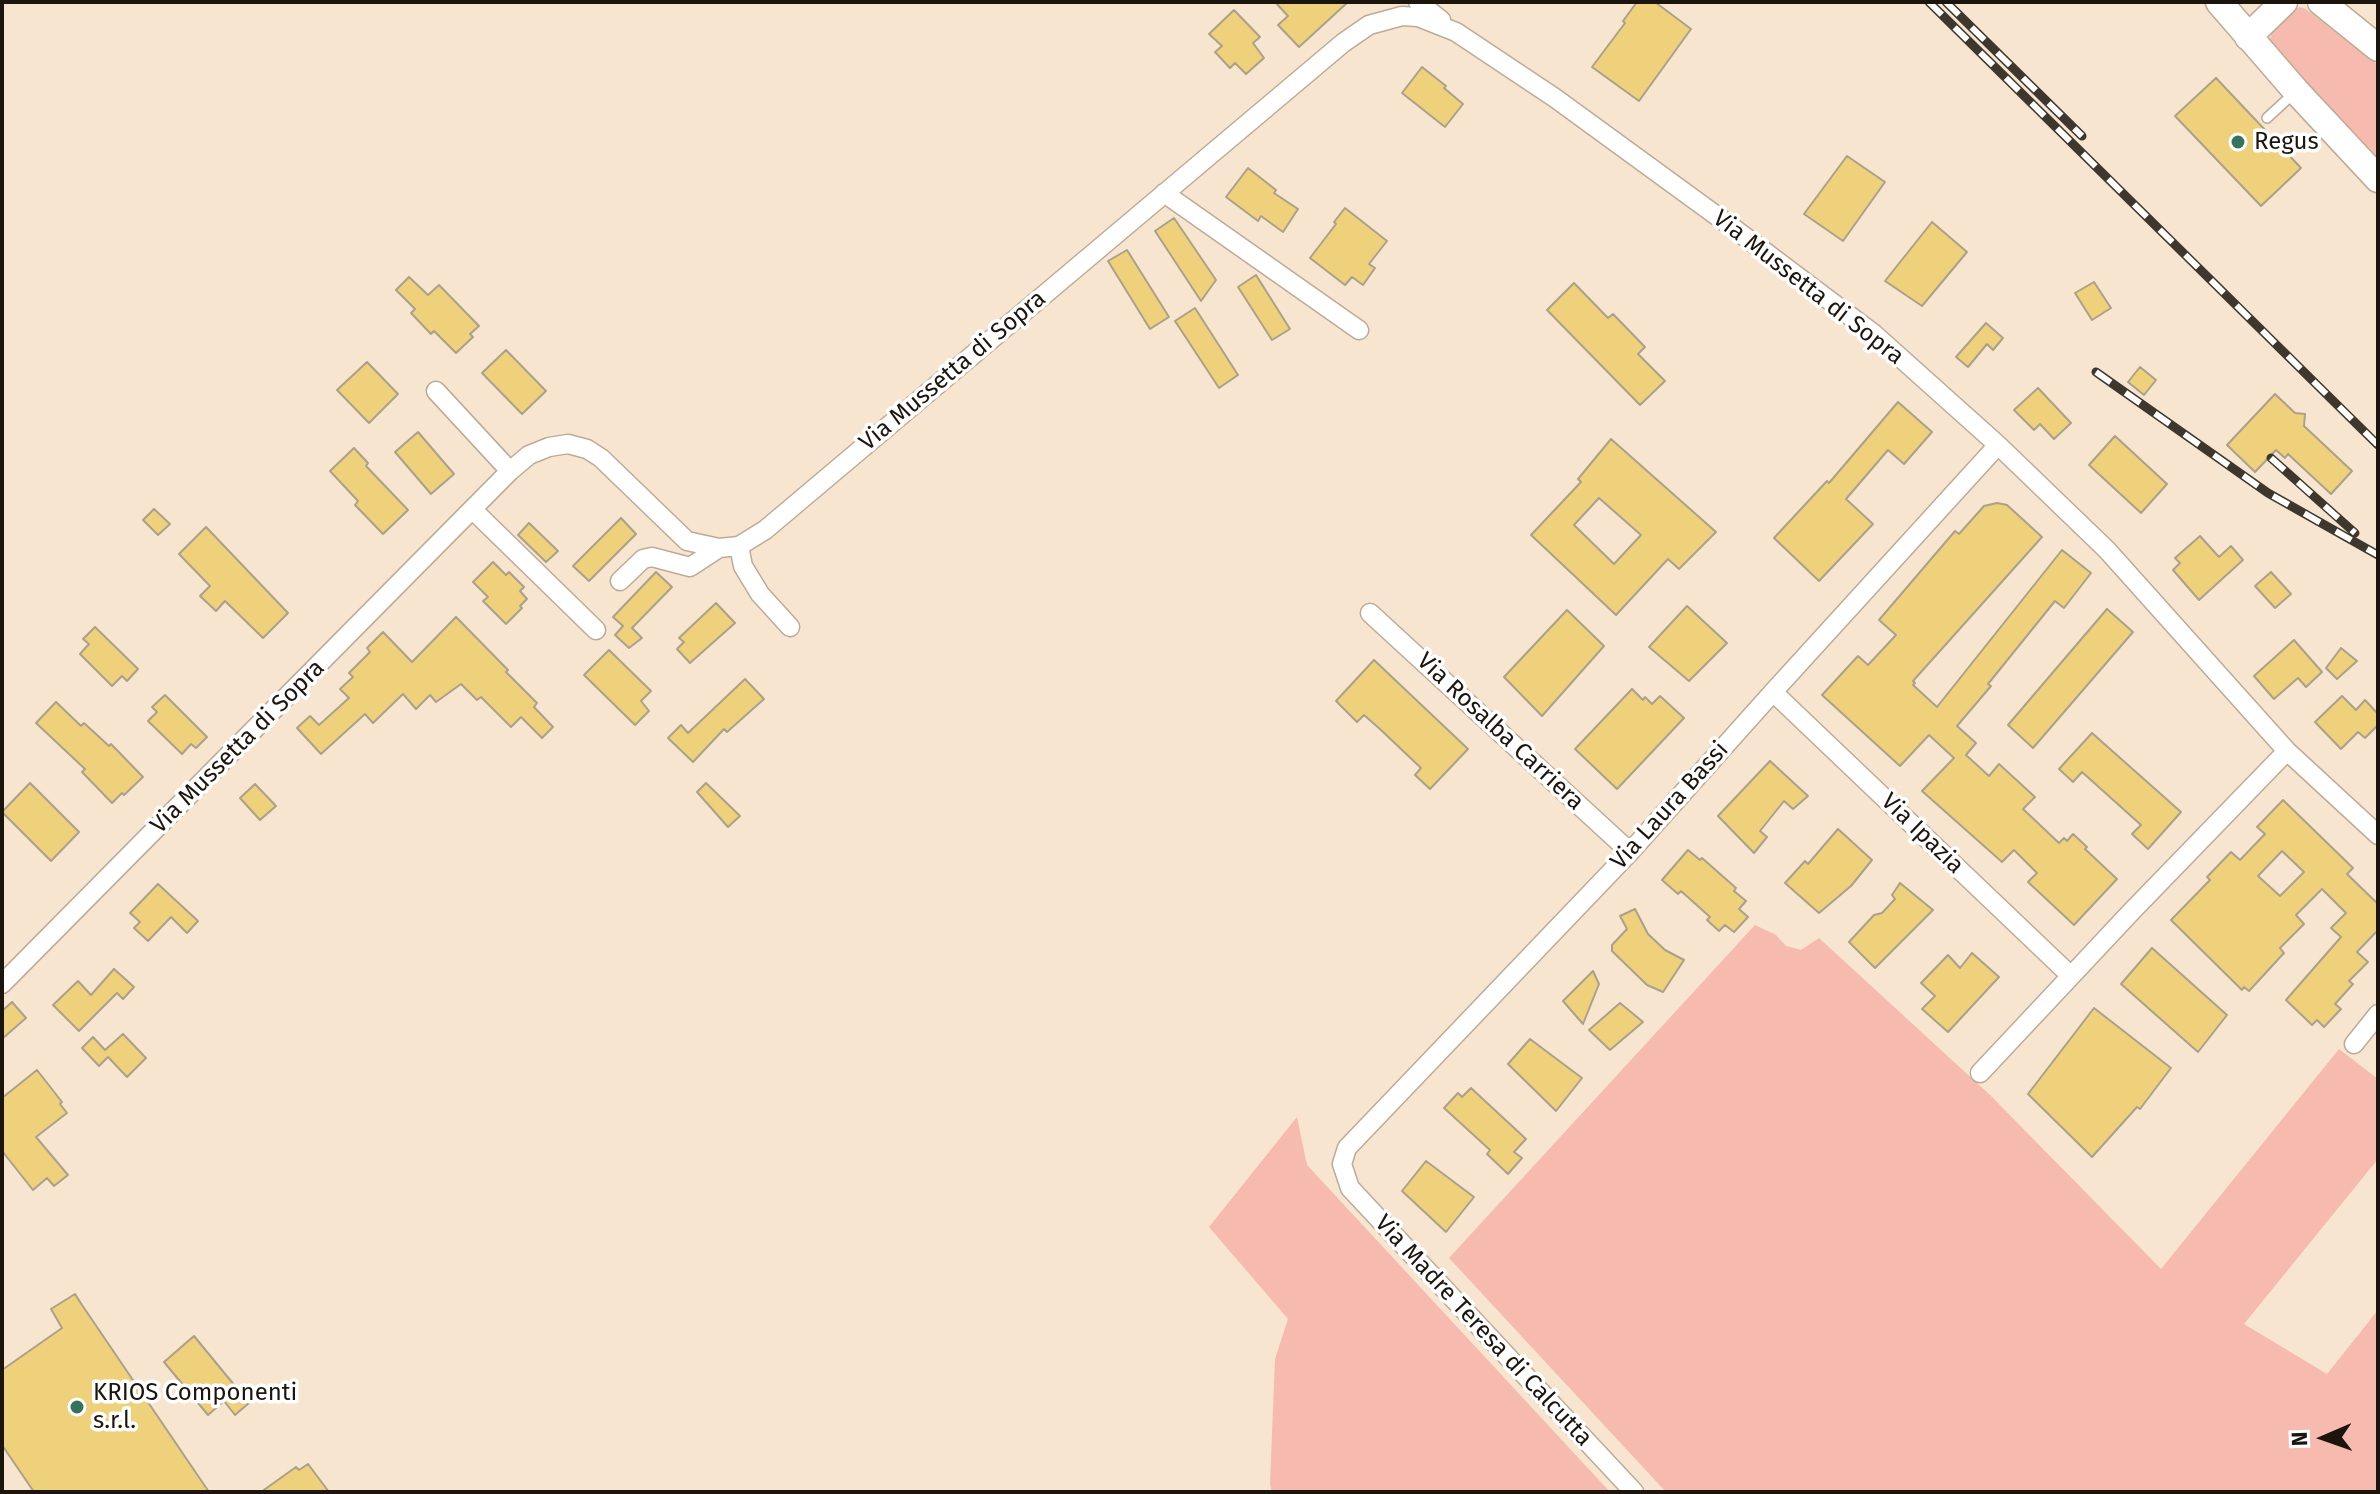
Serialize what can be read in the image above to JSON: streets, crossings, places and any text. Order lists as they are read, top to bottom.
{
  "streets": {
    "street": [
      "Via Mussetta di Sopra",
      "Via Rosalba Carriera",
      "Via Laura Bassi",
      "Via Ipazia",
      "Via Madre Teresa di Calcutta"
    ]
  },
  "crossings": [
    ["Via Mussetta di Sopra", "Via Laura Bassi"],
    ["Via Rosalba Carriera", "Via Laura Bassi"],
    ["Via Laura Bassi", "Via Ipazia"],
    ["Via Laura Bassi", "Via Madre Teresa di Calcutta"]
  ],
  "places": ["Regus", "KRIOS Componenti s.r.l."],
  "north": "left"
}
